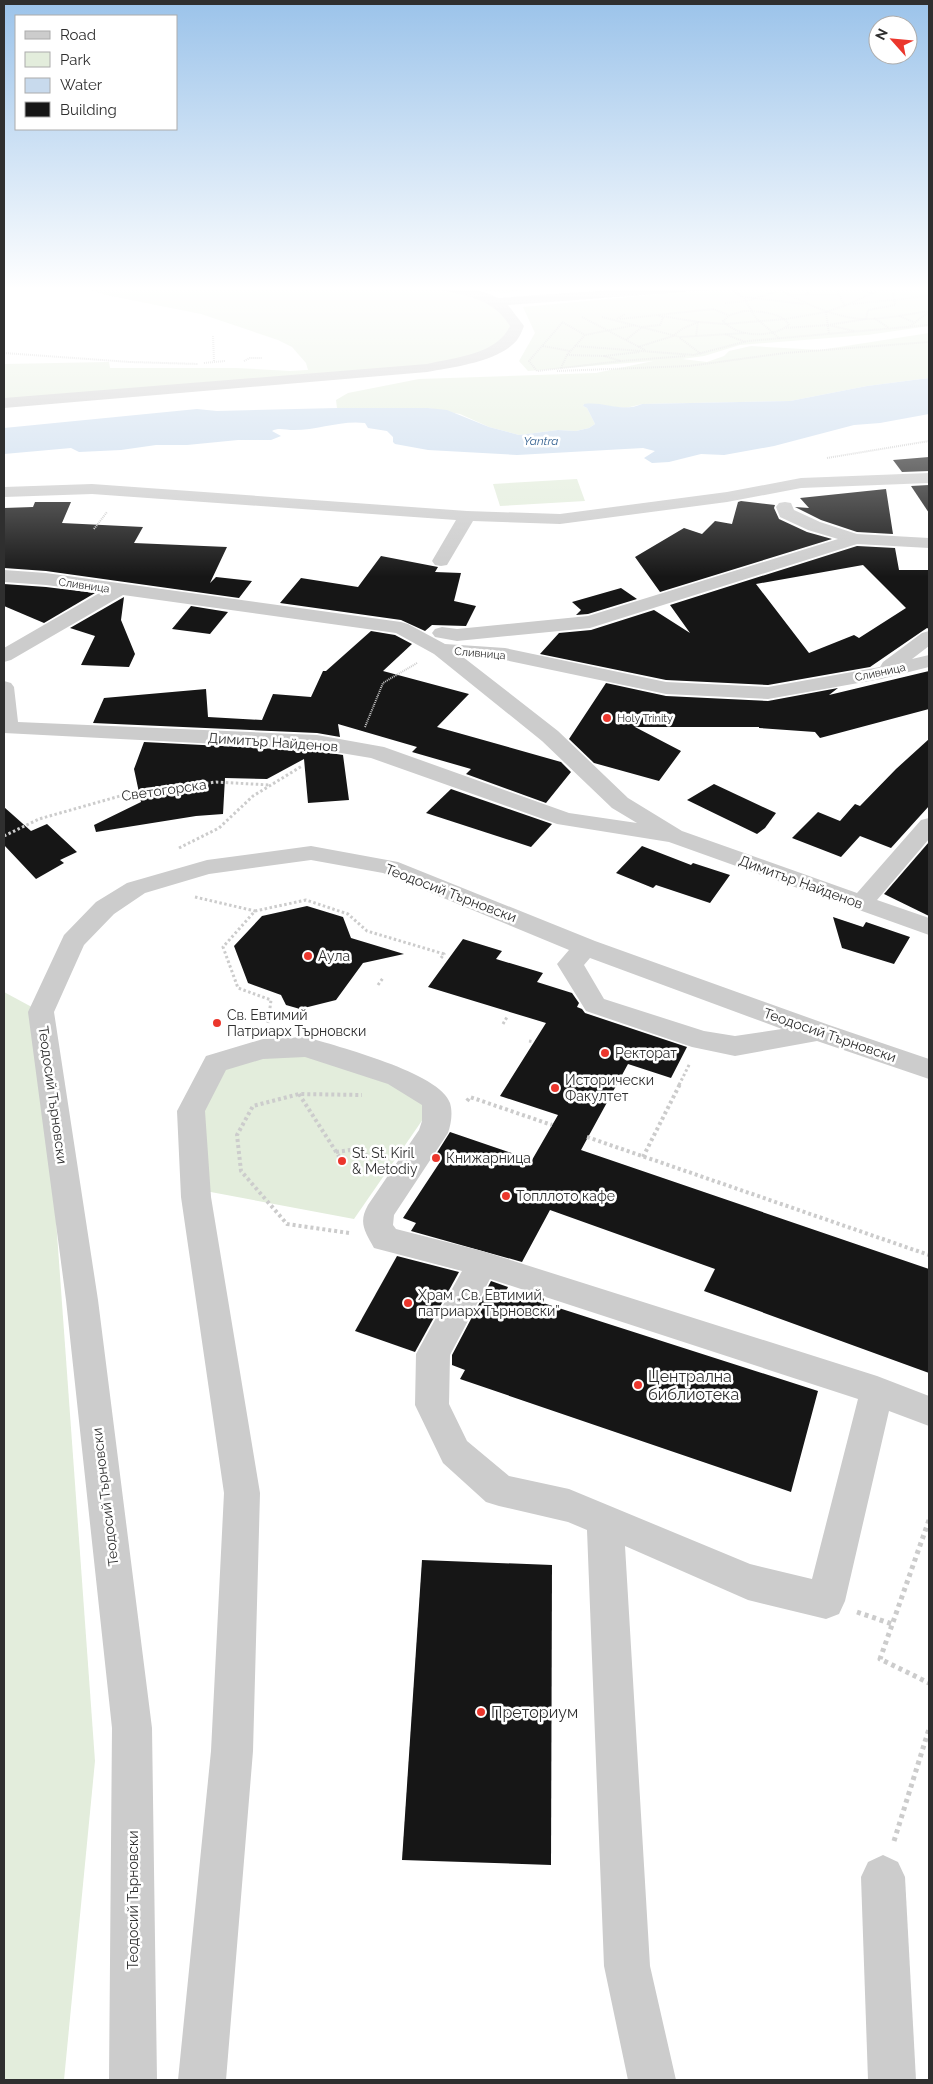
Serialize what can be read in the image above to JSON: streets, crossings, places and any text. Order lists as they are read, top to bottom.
{
  "streets": {
    "street": ["Сливница", "Димитър Найденов", "Теодосий Търновски"],
    "path": ["Светогорска"]
  },
  "crossings": [
    ["Сливница", "Димитър Найденов"]
  ],
  "water": ["Yantra"],
  "places": [
    "Holy Trinity",
    "Аула",
    "Св. Евтимий Патриарх Търновски",
    "Ректорат",
    "Исторически Факултет",
    "Книжарница",
    "St. St. Kiril & Metodiy",
    "Топллото кафе",
    "Храм „Св. Евтимий, патриарх Търновски”",
    "Централна библиотека",
    "Преториум"
  ],
  "legend": [
    "Road",
    "Park",
    "Water",
    "Building"
  ],
  "north": "top left"
}
